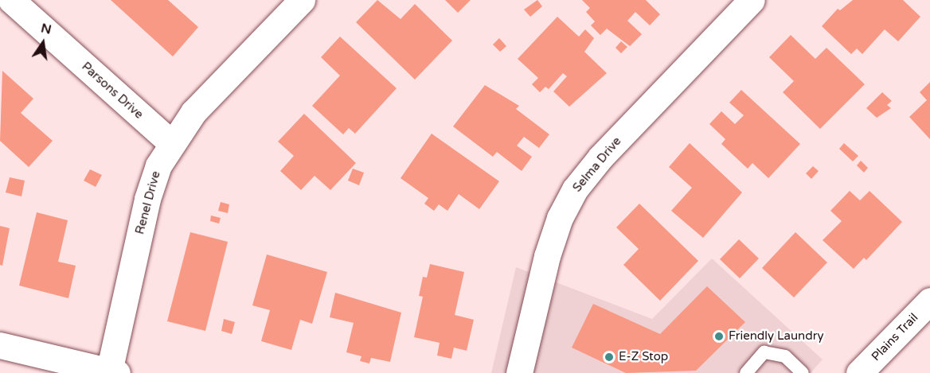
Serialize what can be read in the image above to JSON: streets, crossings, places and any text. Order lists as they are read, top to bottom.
{
  "streets": {
    "street": [
      "Parsons Drive",
      "Selma Drive",
      "Renel Drive",
      "Plains Trail"
    ]
  },
  "crossings": [
    ["Parsons Drive", "Renel Drive"]
  ],
  "places": ["Friendly Laundry", "E-Z Stop"],
  "north": "top"
}
